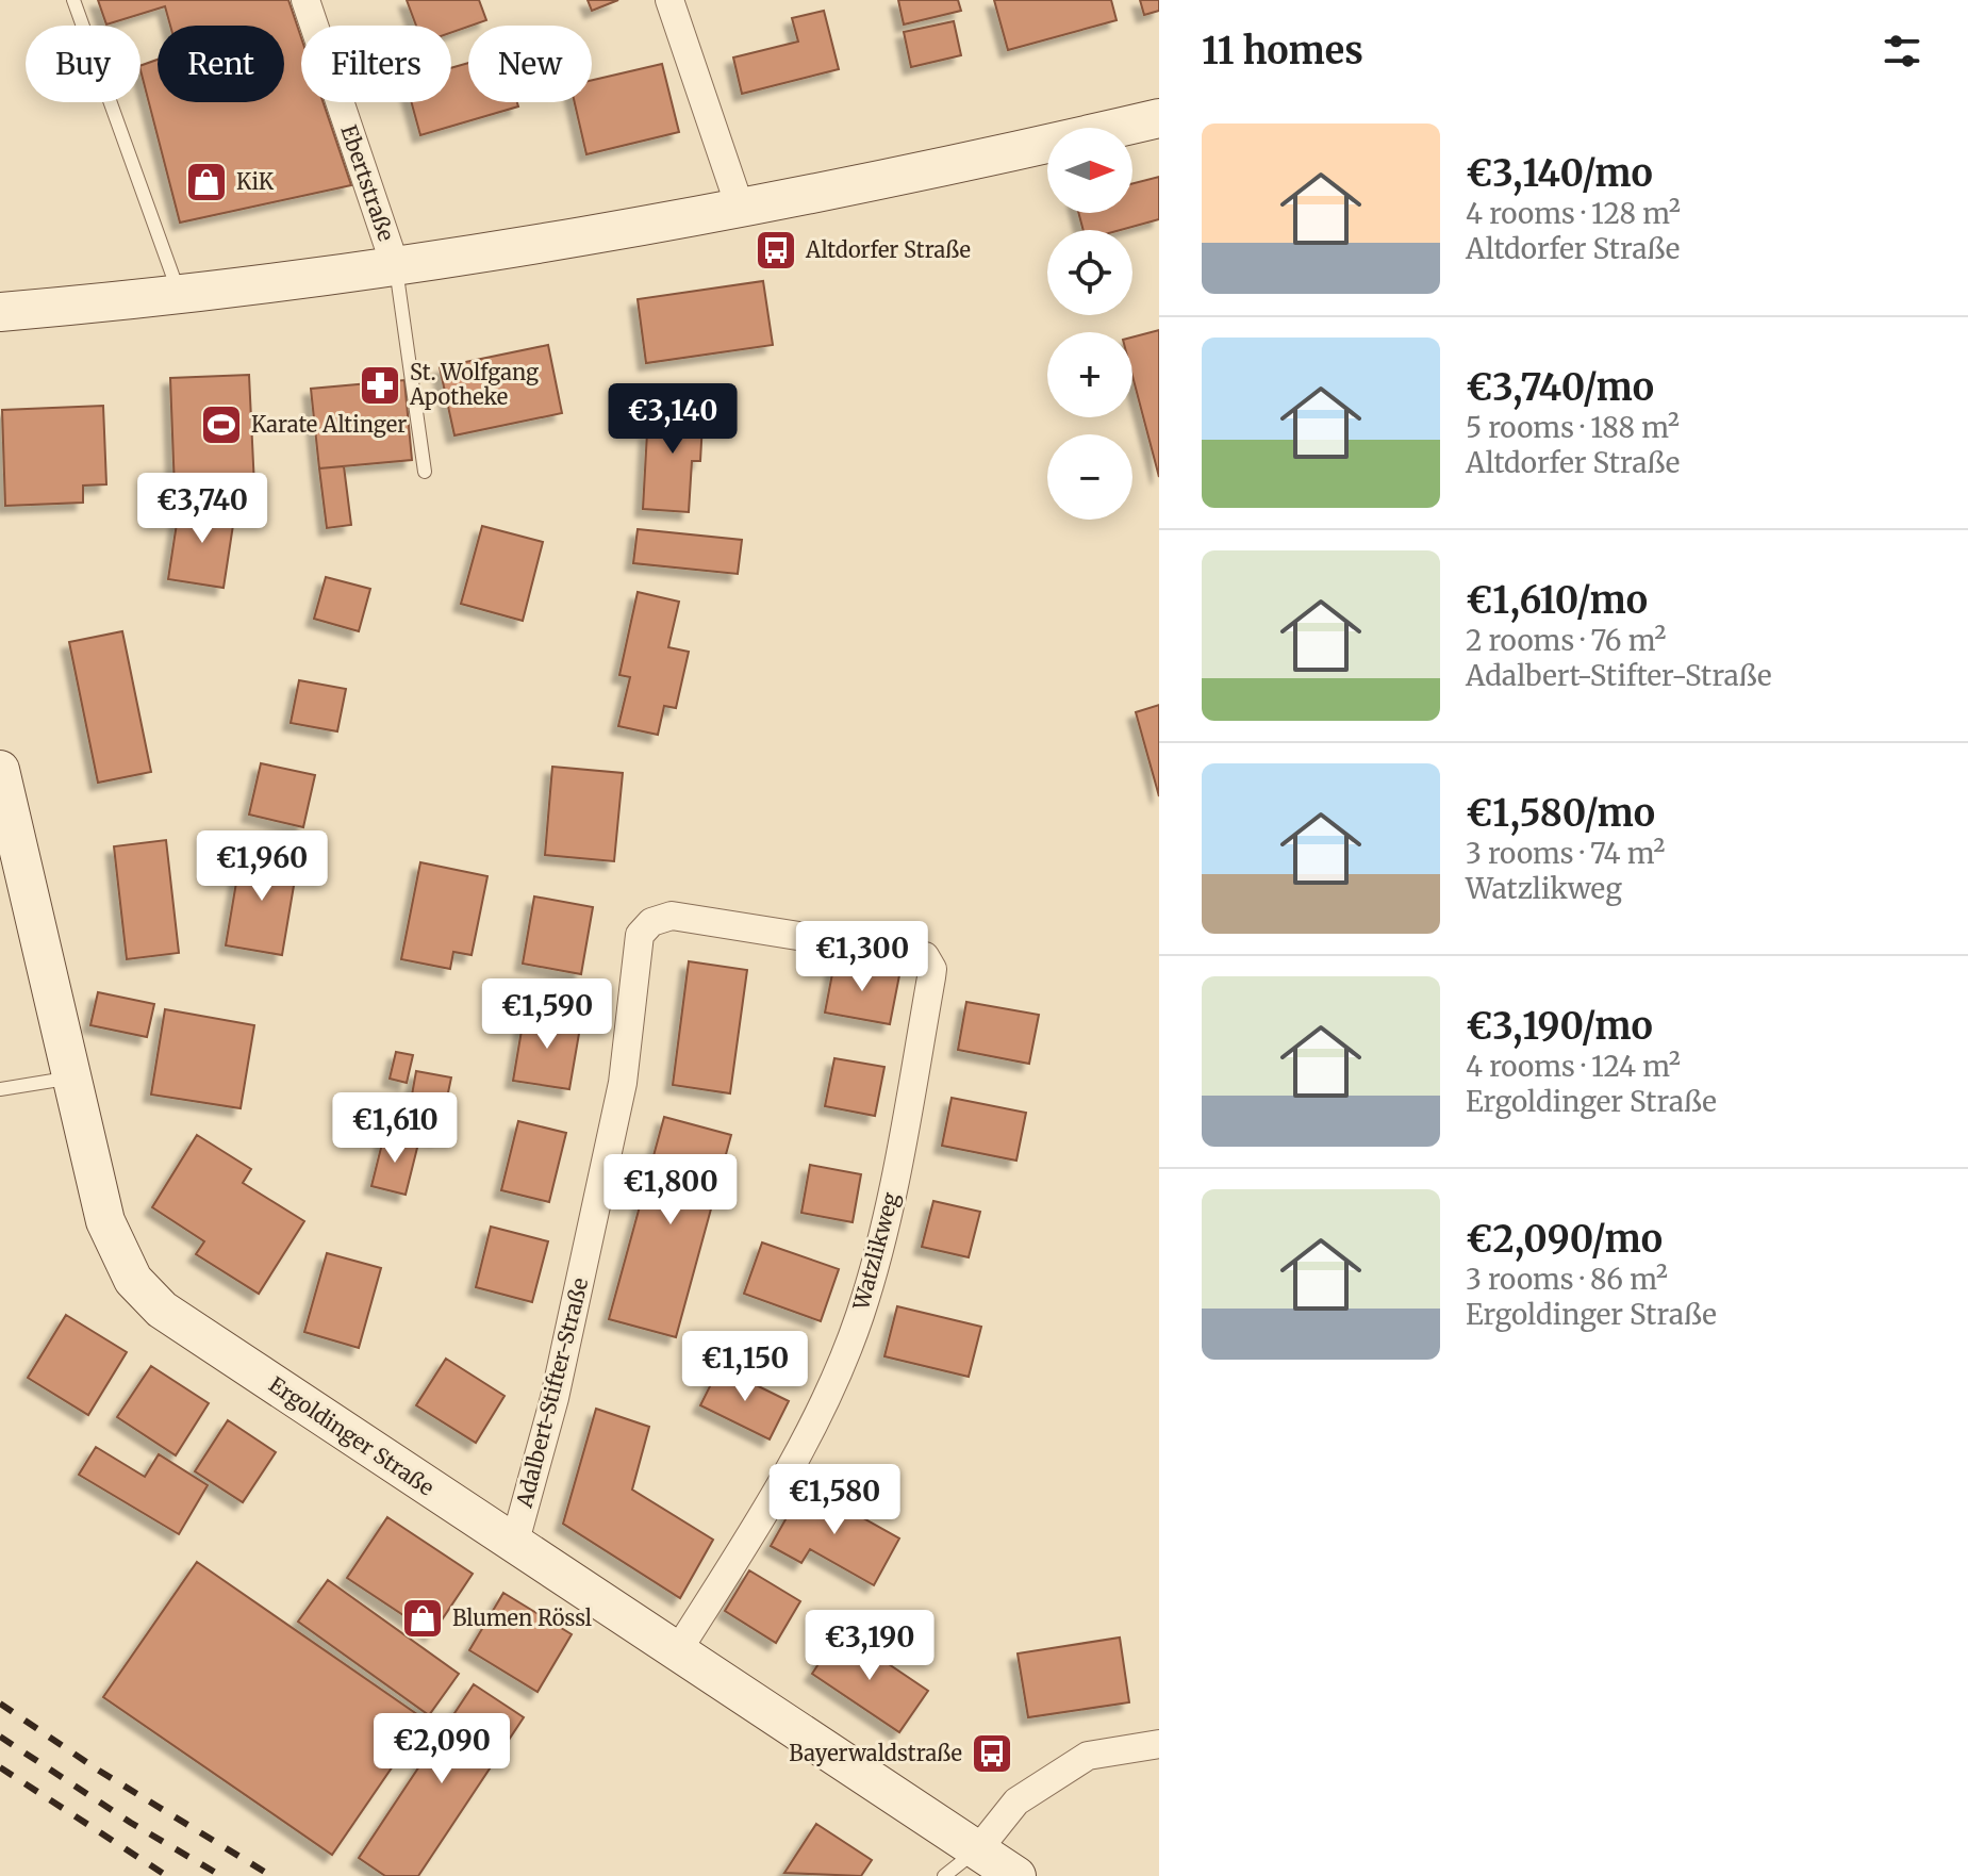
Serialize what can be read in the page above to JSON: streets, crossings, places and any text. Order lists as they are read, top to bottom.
{
  "streets": {
    "main road": ["Ergoldinger Straße"],
    "street": ["Ebertstraße", "Watzlikweg", "Adalbert-Stifter-Straße"]
  },
  "crossings": [
    ["Watzlikweg", "Adalbert-Stifter-Straße"],
    ["Watzlikweg", "Ergoldinger Straße"],
    ["Adalbert-Stifter-Straße", "Ergoldinger Straße"]
  ],
  "places": {
    "shop": ["KiK", "Blumen Rössl"],
    "bus stop": ["Altdorfer Straße", "Bayerwaldstraße"],
    "pharmacy": ["St. Wolfgang Apotheke"],
    "sports": ["Karate Altinger"]
  },
  "north": "right",
  "page": {
    "heading": "11 homes",
    "chip": [
      "Buy",
      "Rent",
      "Filters",
      "New"
    ],
    "list": [
      {
        "name": "€3,140/mo",
        "note": "4 rooms · 128 m² · Altdorfer Straße"
      },
      {
        "name": "€3,740/mo",
        "note": "5 rooms · 188 m² · Altdorfer Straße"
      },
      {
        "name": "€1,610/mo",
        "note": "2 rooms · 76 m² · Adalbert-Stifter-Straße"
      },
      {
        "name": "€1,580/mo",
        "note": "3 rooms · 74 m² · Watzlikweg"
      },
      {
        "name": "€3,190/mo",
        "note": "4 rooms · 124 m² · Ergoldinger Straße"
      },
      {
        "name": "€2,090/mo",
        "note": "3 rooms · 86 m² · Ergoldinger Straße"
      }
    ],
    "map_buttons": ["+", "−"],
    "price": [
      "€3,140",
      "€3,740",
      "€1,960",
      "€1,300",
      "€1,590",
      "€1,610",
      "€1,800",
      "€1,150",
      "€1,580",
      "€3,190",
      "€2,090"
    ]
  }
}
